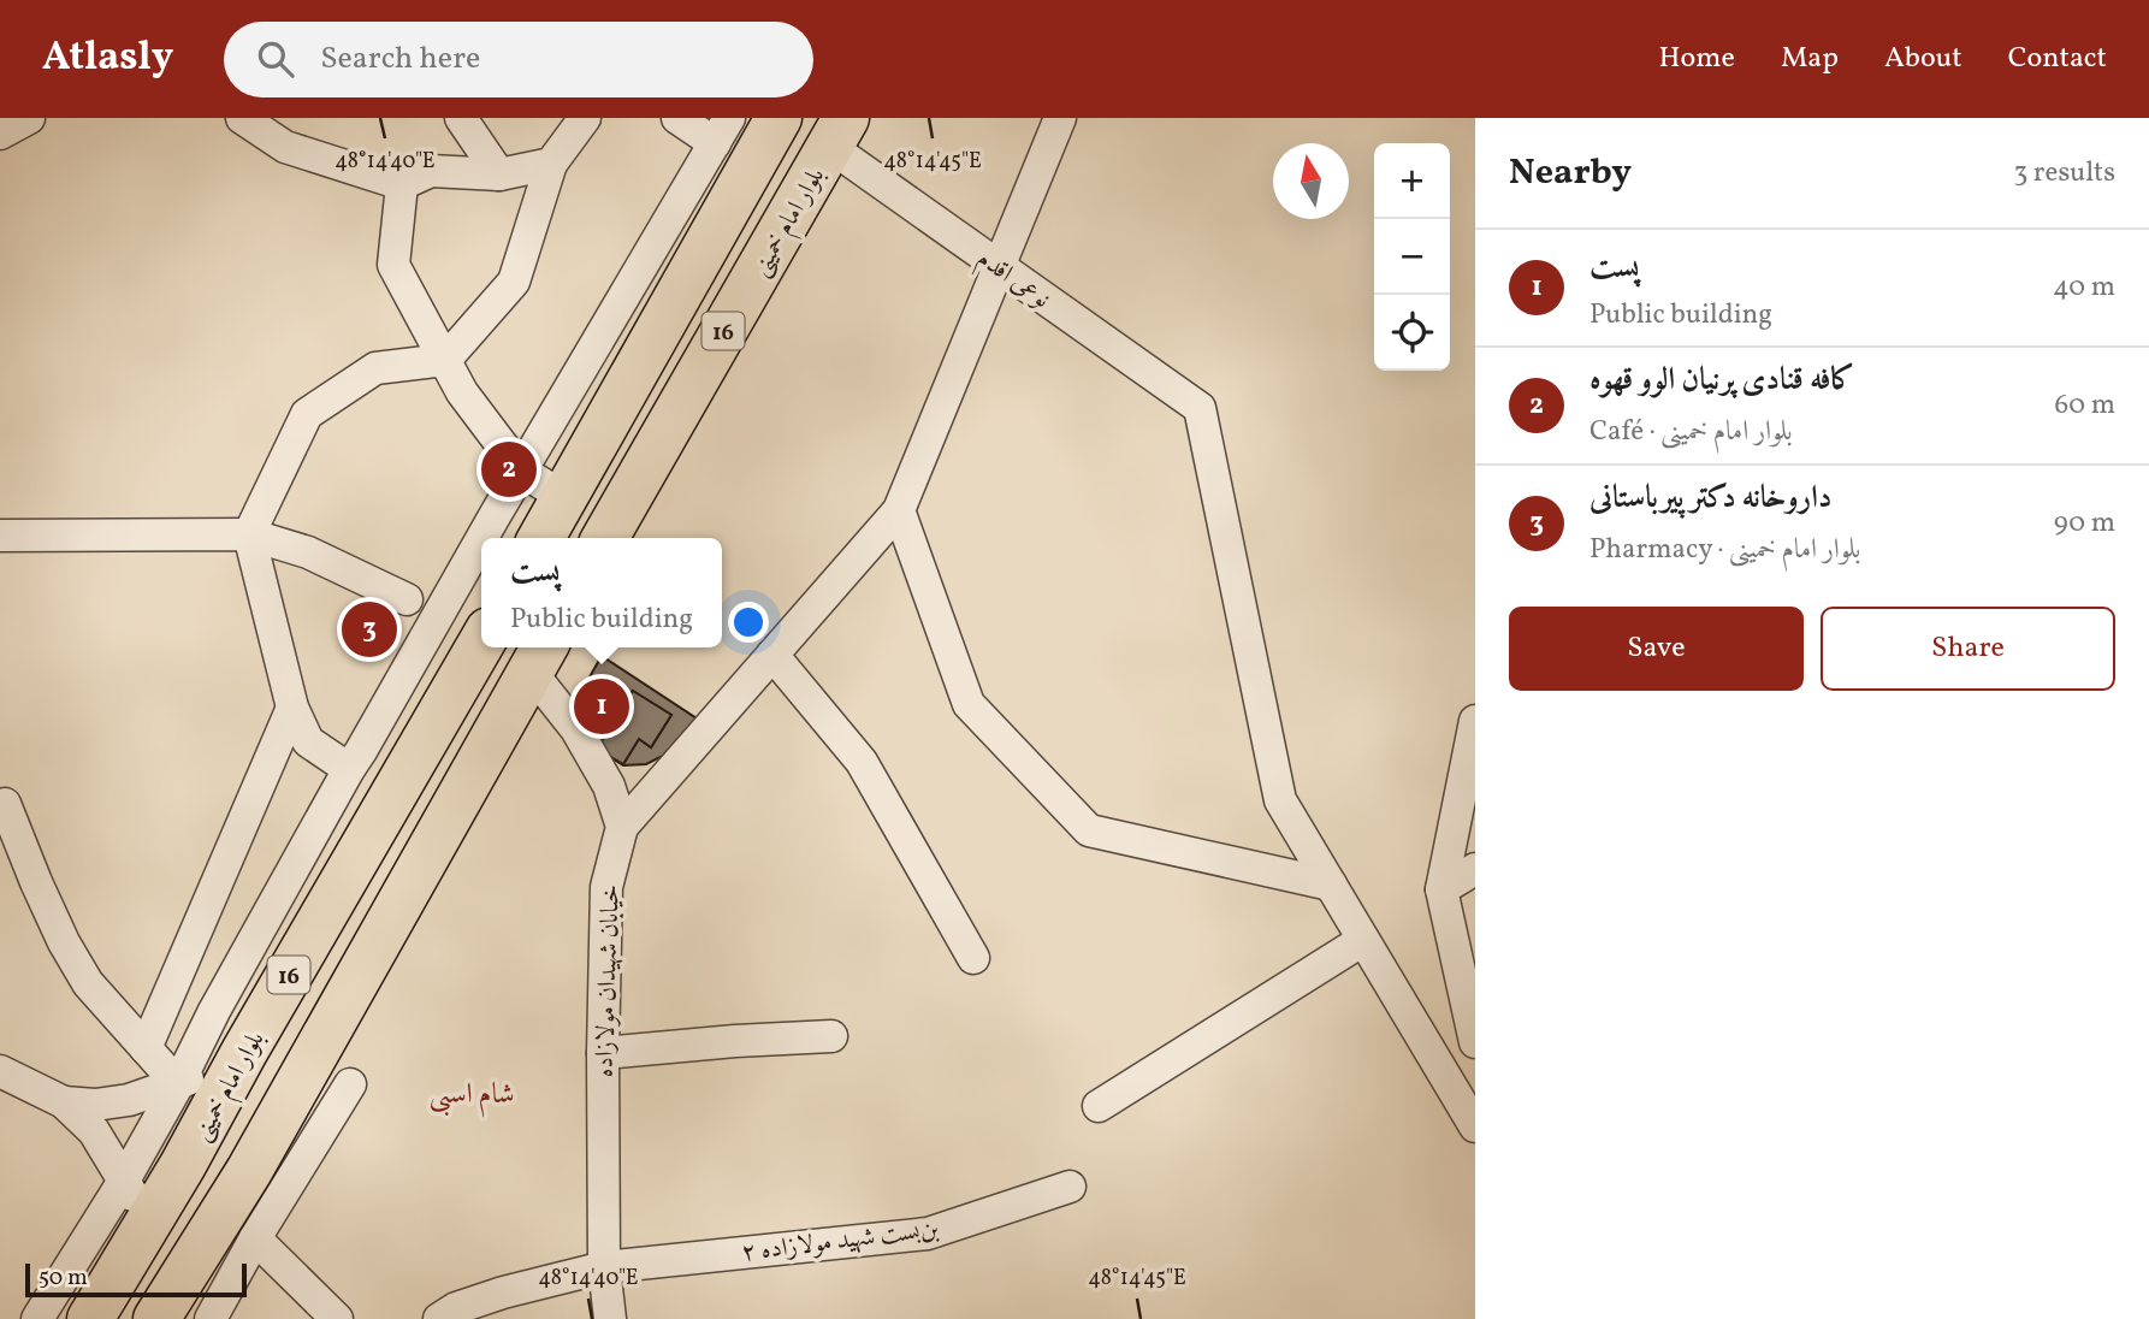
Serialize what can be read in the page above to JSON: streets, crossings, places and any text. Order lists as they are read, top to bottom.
{
  "streets": {
    "highway": ["بلوار امام خمینی", "16"],
    "street": ["نوعی اقدم", "خیابان شهیدان مولازاده", "بن‌بست شهید مولازاده ۲"]
  },
  "crossings": [
    ["بلوار امام خمینی", "نوعی اقدم"],
    ["خیابان شهیدان مولازاده", "بن‌بست شهید مولازاده ۲"]
  ],
  "districts": ["شام اسبی"],
  "scale_bar": "50 m",
  "north": "top",
  "page": {
    "header": "Atlasly",
    "search": "Search here",
    "nav": [
      "Home",
      "Map",
      "About",
      "Contact"
    ],
    "heading": ["Nearby", "3 results"],
    "map_buttons": ["+", "−"],
    "list": [
      {
        "mark": "1",
        "name": "پست",
        "note": "Public building",
        "value": "40 m"
      },
      {
        "mark": "2",
        "name": "کافه قنادی پرنیان الوو قهوه",
        "note": "Café · بلوار امام خمینی",
        "value": "60 m"
      },
      {
        "mark": "3",
        "name": "داروخانه دکتر پیرباستانی",
        "note": "Pharmacy · بلوار امام خمینی",
        "value": "90 m"
      }
    ],
    "pins": ["2", "3", "1"],
    "popup": ["پست", "Public building"],
    "buttons": ["Save", "Share"],
    "scale": "50 m"
  },
  "coordinates": ["48°14'40\"E", "48°14'45\"E"]
}
